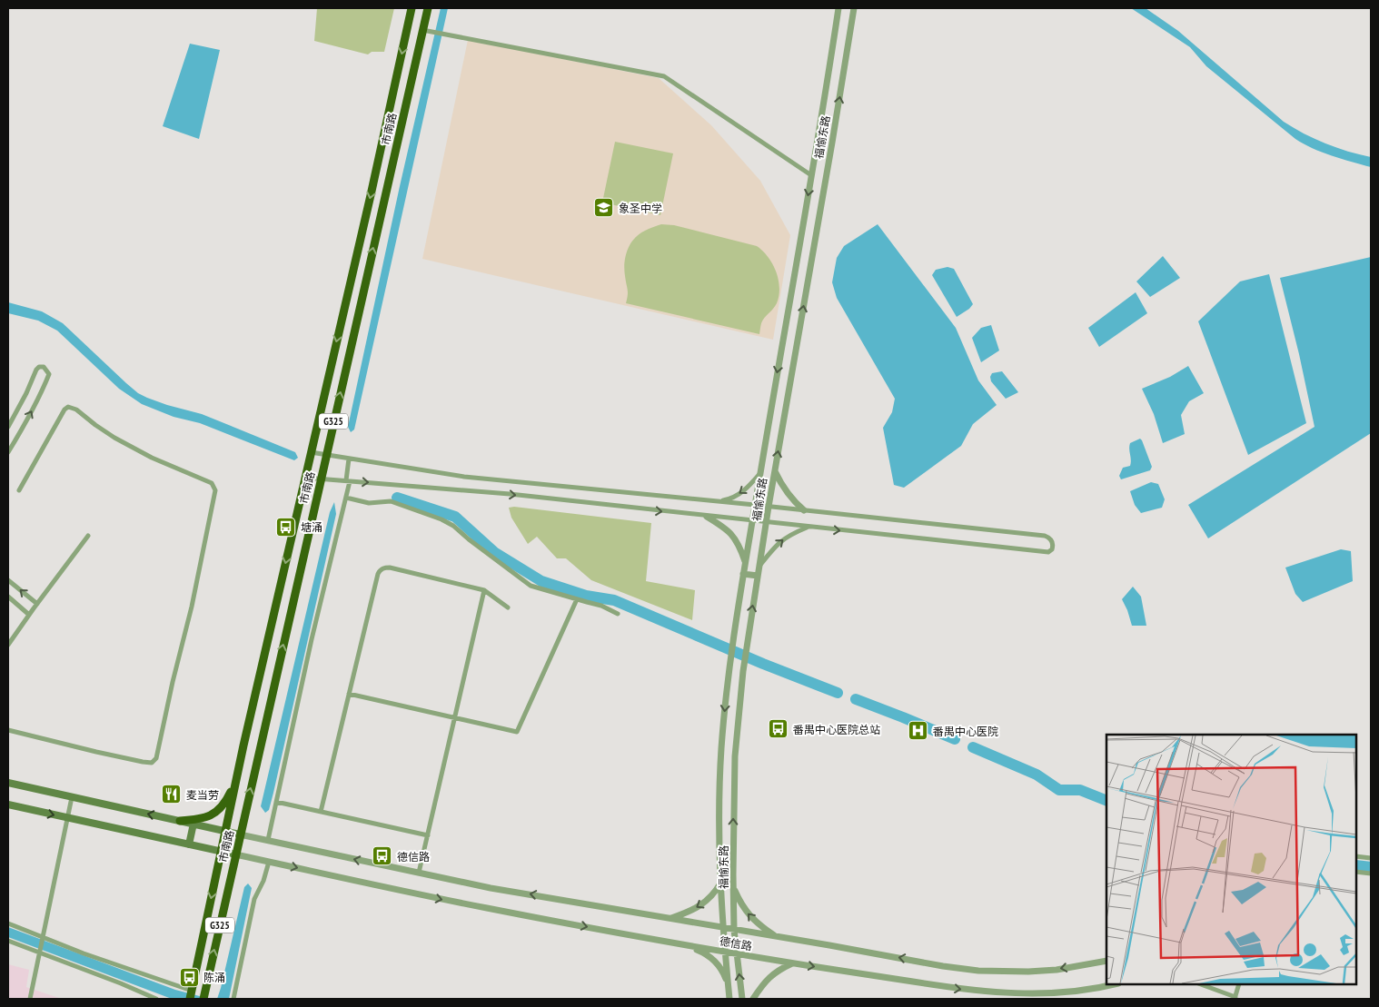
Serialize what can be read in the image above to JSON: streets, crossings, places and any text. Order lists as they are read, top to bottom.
{
  "streets": {
    "highway": ["市南路", "G325"],
    "main road": ["德信路"],
    "street": ["福愉东路"]
  },
  "crossings": [
    ["市南路", "德信路"],
    ["福愉东路", "德信路"]
  ],
  "places": {
    "school or university": ["象圣中学"],
    "bus stop": [
      "塘涌",
      "番禺中心医院总站",
      "德信路",
      "陈涌"
    ],
    "hospital": ["番禺中心医院"],
    "restaurant": ["麦当劳"]
  }
}
